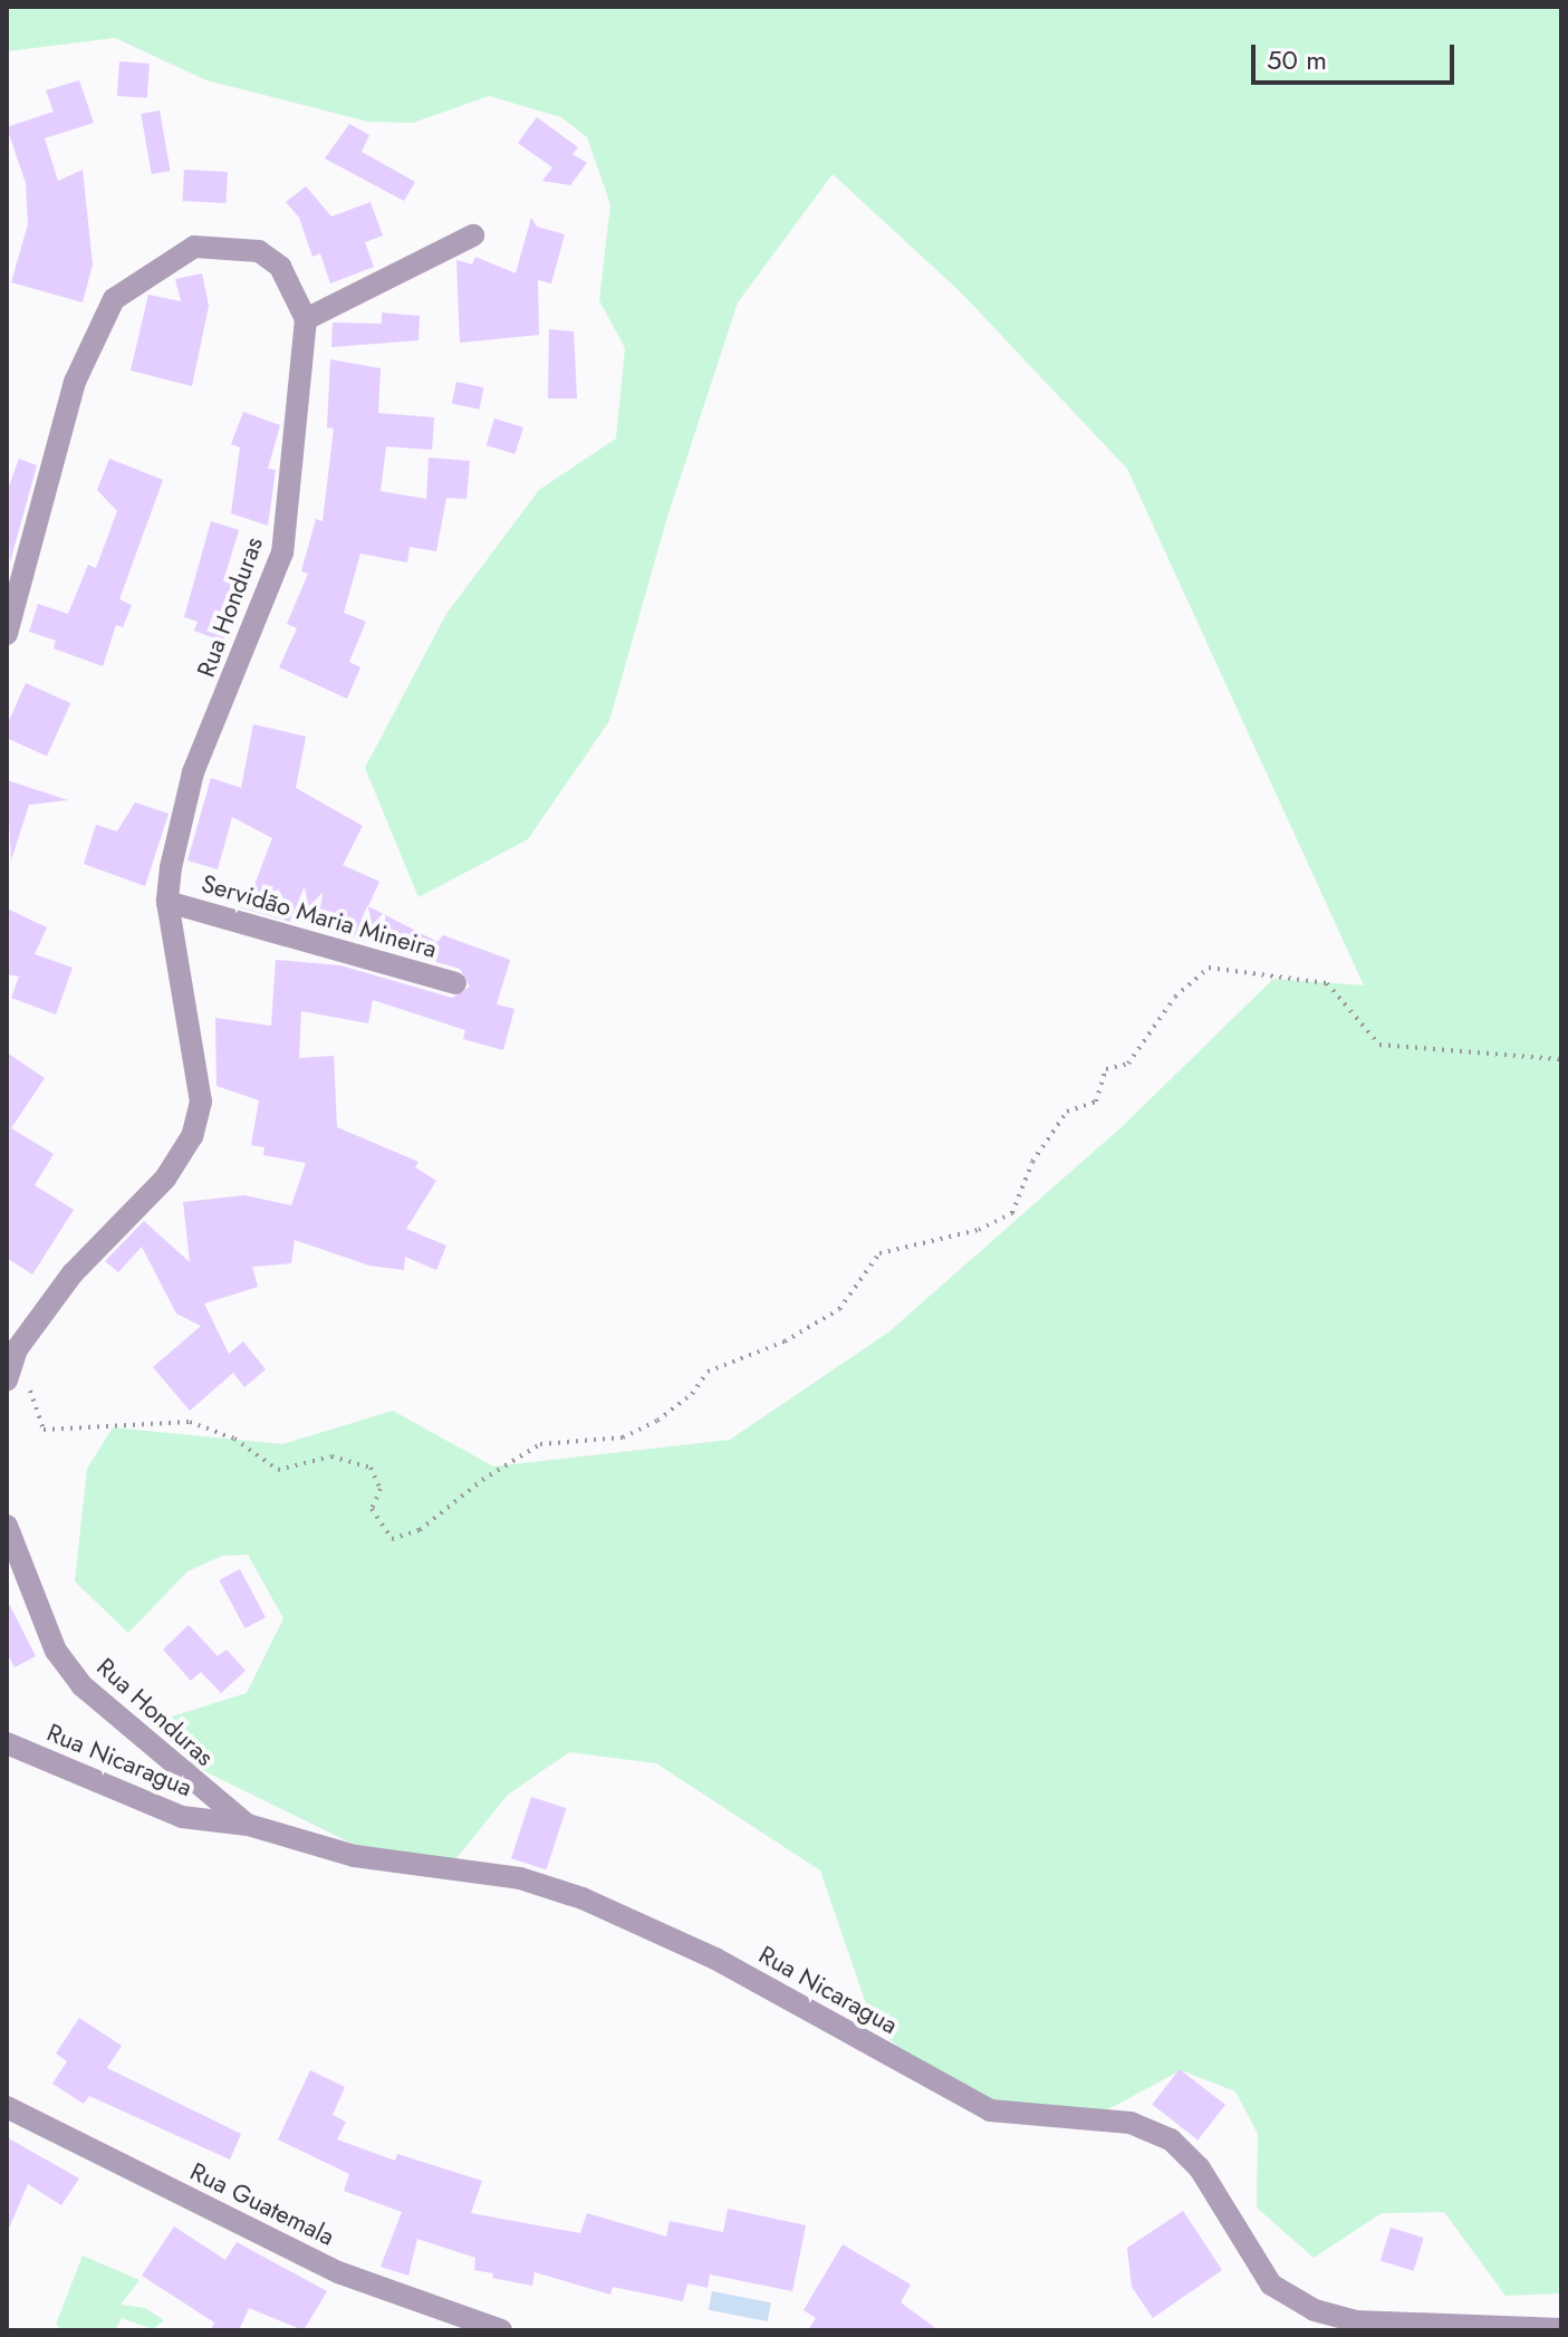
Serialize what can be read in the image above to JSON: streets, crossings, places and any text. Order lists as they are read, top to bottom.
{
  "streets": {
    "street": [
      "Rua Honduras",
      "Servidão Maria Mineira",
      "Rua Nicaragua",
      "Rua Guatemala"
    ]
  },
  "crossings": [
    ["Rua Honduras", "Servidão Maria Mineira"],
    ["Rua Honduras", "Rua Nicaragua"]
  ],
  "scale_bar": "50 m"
}
